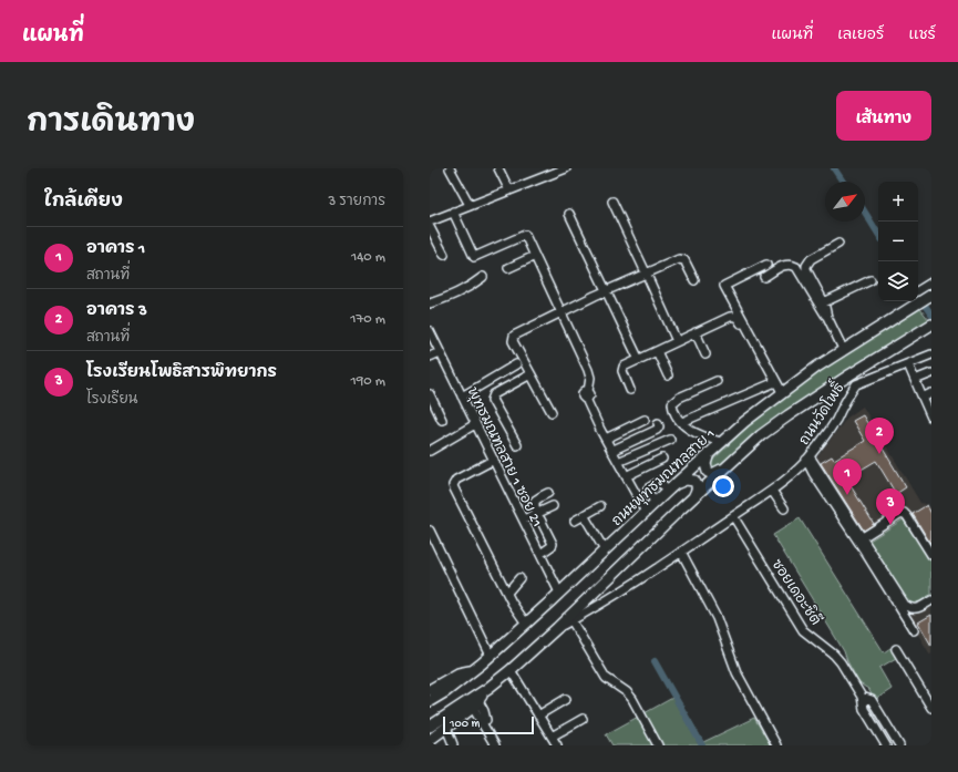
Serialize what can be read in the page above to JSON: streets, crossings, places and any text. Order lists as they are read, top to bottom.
{
  "streets": {
    "main road": ["ถนนพุทธมณฑลสาย 1"],
    "street": ["ถนนวัดโพธิ์", "พุทธมณฑลสาย 1 ซอย 21", "ซอยเดอะซิตี"]
  },
  "crossings": [
    ["ถนนวัดโพธิ์", "ซอยเดอะซิตี"],
    ["พุทธมณฑลสาย 1 ซอย 21", "ถนนพุทธมณฑลสาย 1"]
  ],
  "scale_bar": "100 m",
  "north": "top right",
  "page": {
    "header": "แผนที่",
    "nav": ["แผนที่", "เลเยอร์", "แชร์"],
    "title": "การเดินทาง",
    "buttons": "เส้นทาง",
    "heading": ["ใกล้เคียง", "3 รายการ"],
    "map_buttons": ["+", "−"],
    "list": [
      {
        "mark": "1",
        "name": "อาคาร 1",
        "note": "สถานที่",
        "value": "140 m"
      },
      {
        "mark": "2",
        "name": "อาคาร 3",
        "note": "สถานที่",
        "value": "170 m"
      },
      {
        "mark": "3",
        "name": "โรงเรียนโพธิสารพิทยากร",
        "note": "โรงเรียน",
        "value": "190 m"
      }
    ],
    "pins": ["2", "1", "3"],
    "scale": "100 m"
  }
}
